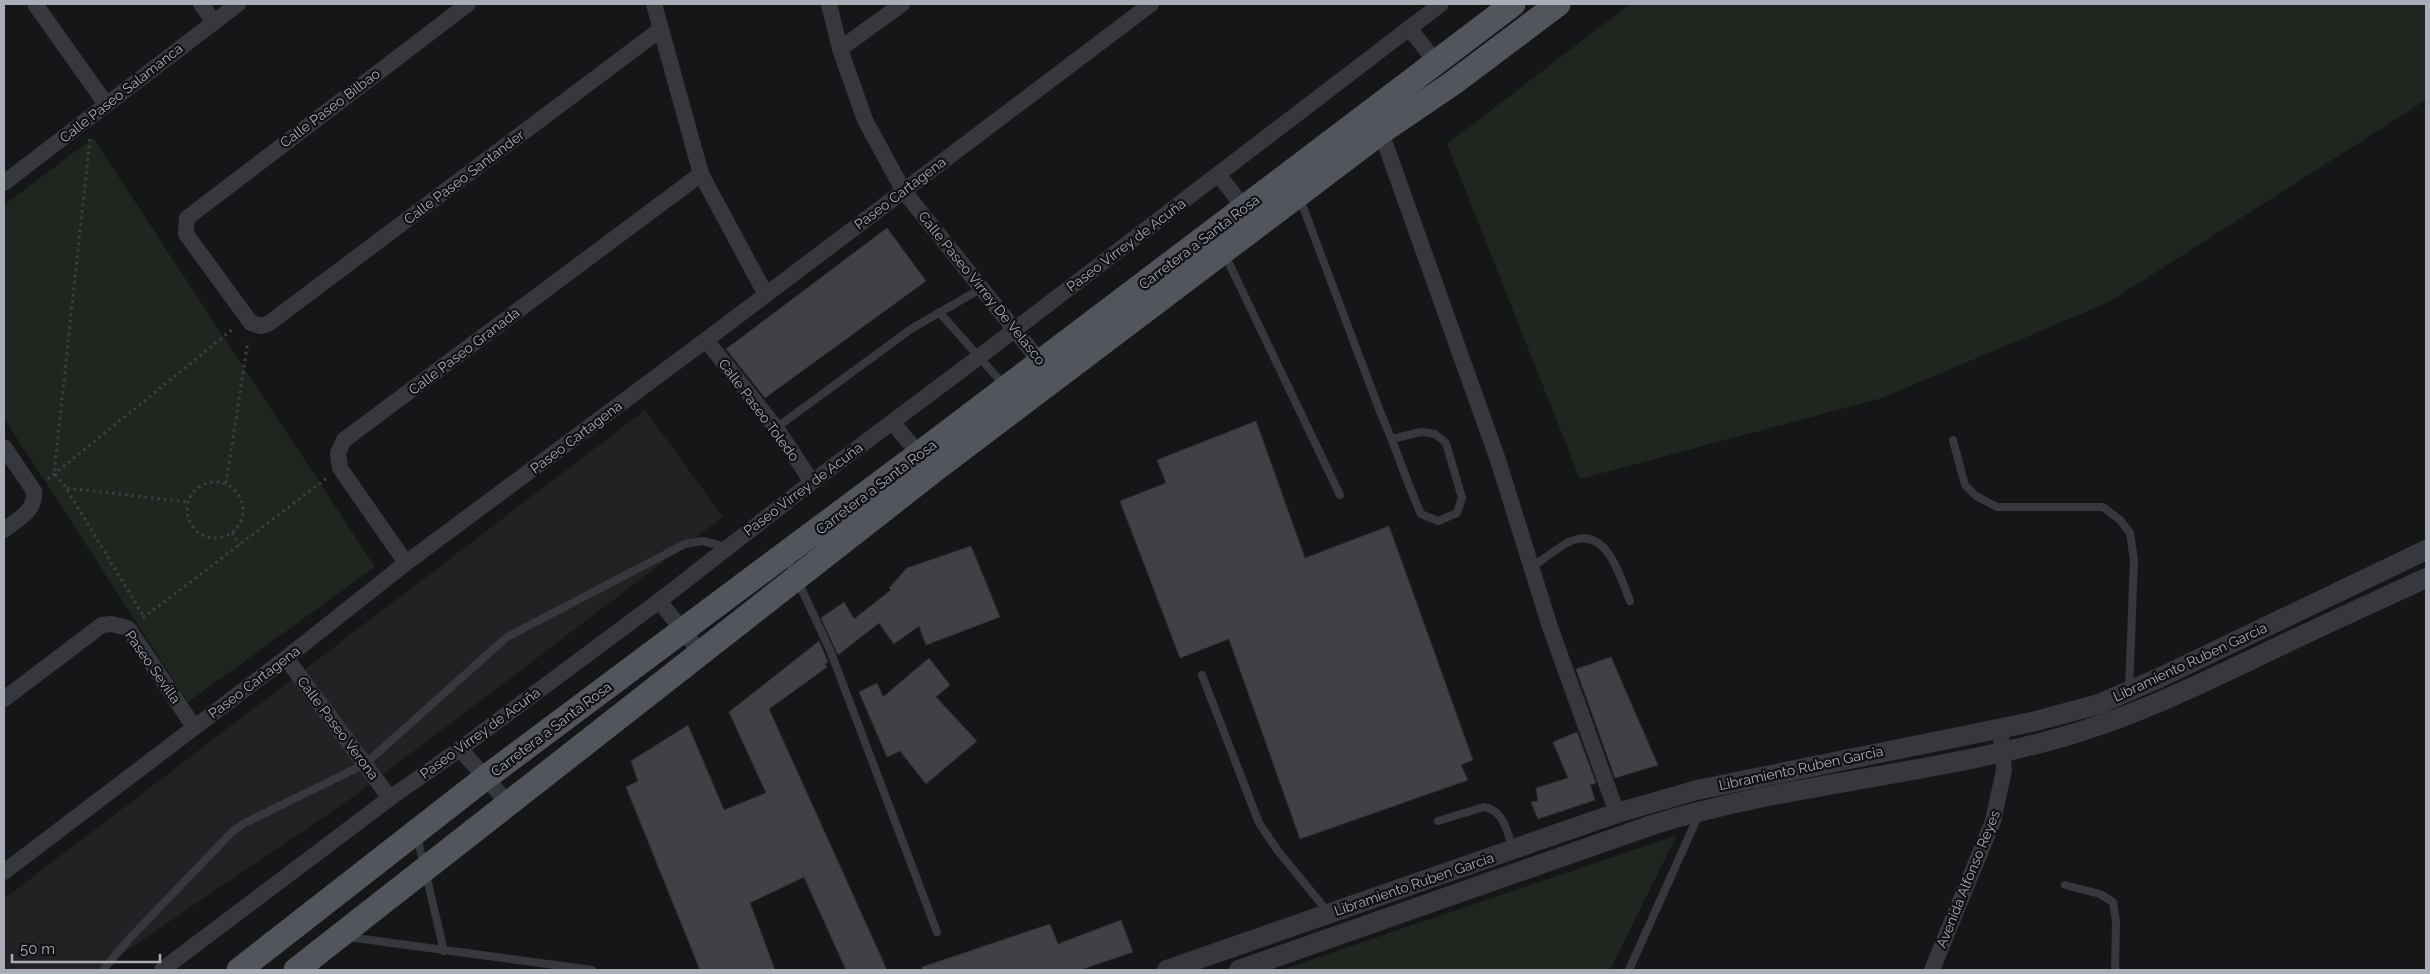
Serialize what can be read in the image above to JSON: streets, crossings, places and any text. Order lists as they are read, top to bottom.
{
  "streets": {
    "main road": ["Carretera a Santa Rosa"],
    "street": [
      "Calle Paseo Salamanca",
      "Calle Paseo Bilbao",
      "Calle Paseo Santander",
      "Paseo Cartagena",
      "Paseo Virrey de Acuña",
      "Calle Paseo Virrey De Velasco",
      "Calle Paseo Granada",
      "Calle Paseo Toledo",
      "Libramiento Ruben Garcia",
      "Paseo Sevilla",
      "Calle Paseo Verona",
      "Avenida Alfonso Reyes"
    ]
  },
  "crossings": [
    ["Calle Paseo Bilbao", "Calle Paseo Santander"],
    ["Paseo Cartagena", "Calle Paseo Virrey De Velasco"],
    ["Paseo Cartagena", "Calle Paseo Toledo"],
    ["Paseo Cartagena", "Paseo Sevilla"],
    ["Paseo Cartagena", "Calle Paseo Verona"],
    ["Carretera a Santa Rosa", "Calle Paseo Virrey De Velasco"],
    ["Paseo Virrey de Acuña", "Calle Paseo Virrey De Velasco"],
    ["Paseo Virrey de Acuña", "Calle Paseo Toledo"],
    ["Paseo Virrey de Acuña", "Calle Paseo Verona"],
    ["Libramiento Ruben Garcia", "Avenida Alfonso Reyes"]
  ],
  "scale_bar": "50 m"
}
